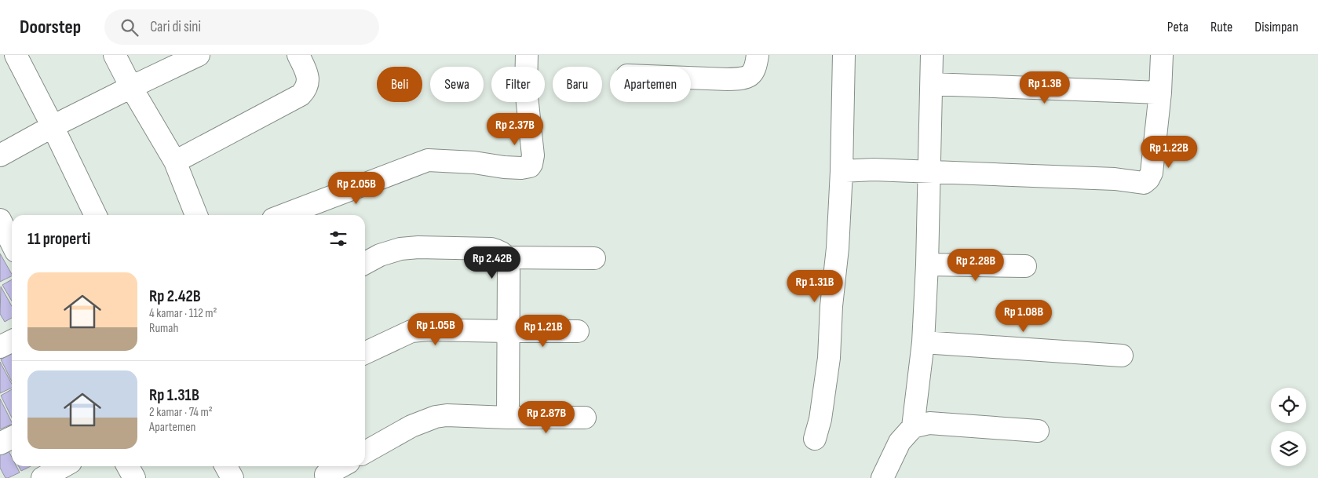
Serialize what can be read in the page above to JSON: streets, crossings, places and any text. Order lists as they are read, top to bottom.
{
  "page": {
    "header": "Doorstep",
    "search": "Cari di sini",
    "nav": ["Peta", "Rute", "Disimpan"],
    "chip": [
      "Beli",
      "Sewa",
      "Filter",
      "Baru",
      "Apartemen"
    ],
    "price": [
      "Rp 1.3B",
      "Rp 2.37B",
      "Rp 1.22B",
      "Rp 2.05B",
      "Rp 2.42B",
      "Rp 2.28B",
      "Rp 1.31B",
      "Rp 1.08B",
      "Rp 1.05B",
      "Rp 1.21B",
      "Rp 2.87B"
    ],
    "heading": "11 properti",
    "list": [
      {
        "name": "Rp 2.42B",
        "note": "4 kamar · 112 m² · Rumah"
      },
      {
        "name": "Rp 1.31B",
        "note": "2 kamar · 74 m² · Apartemen"
      }
    ]
  }
}
